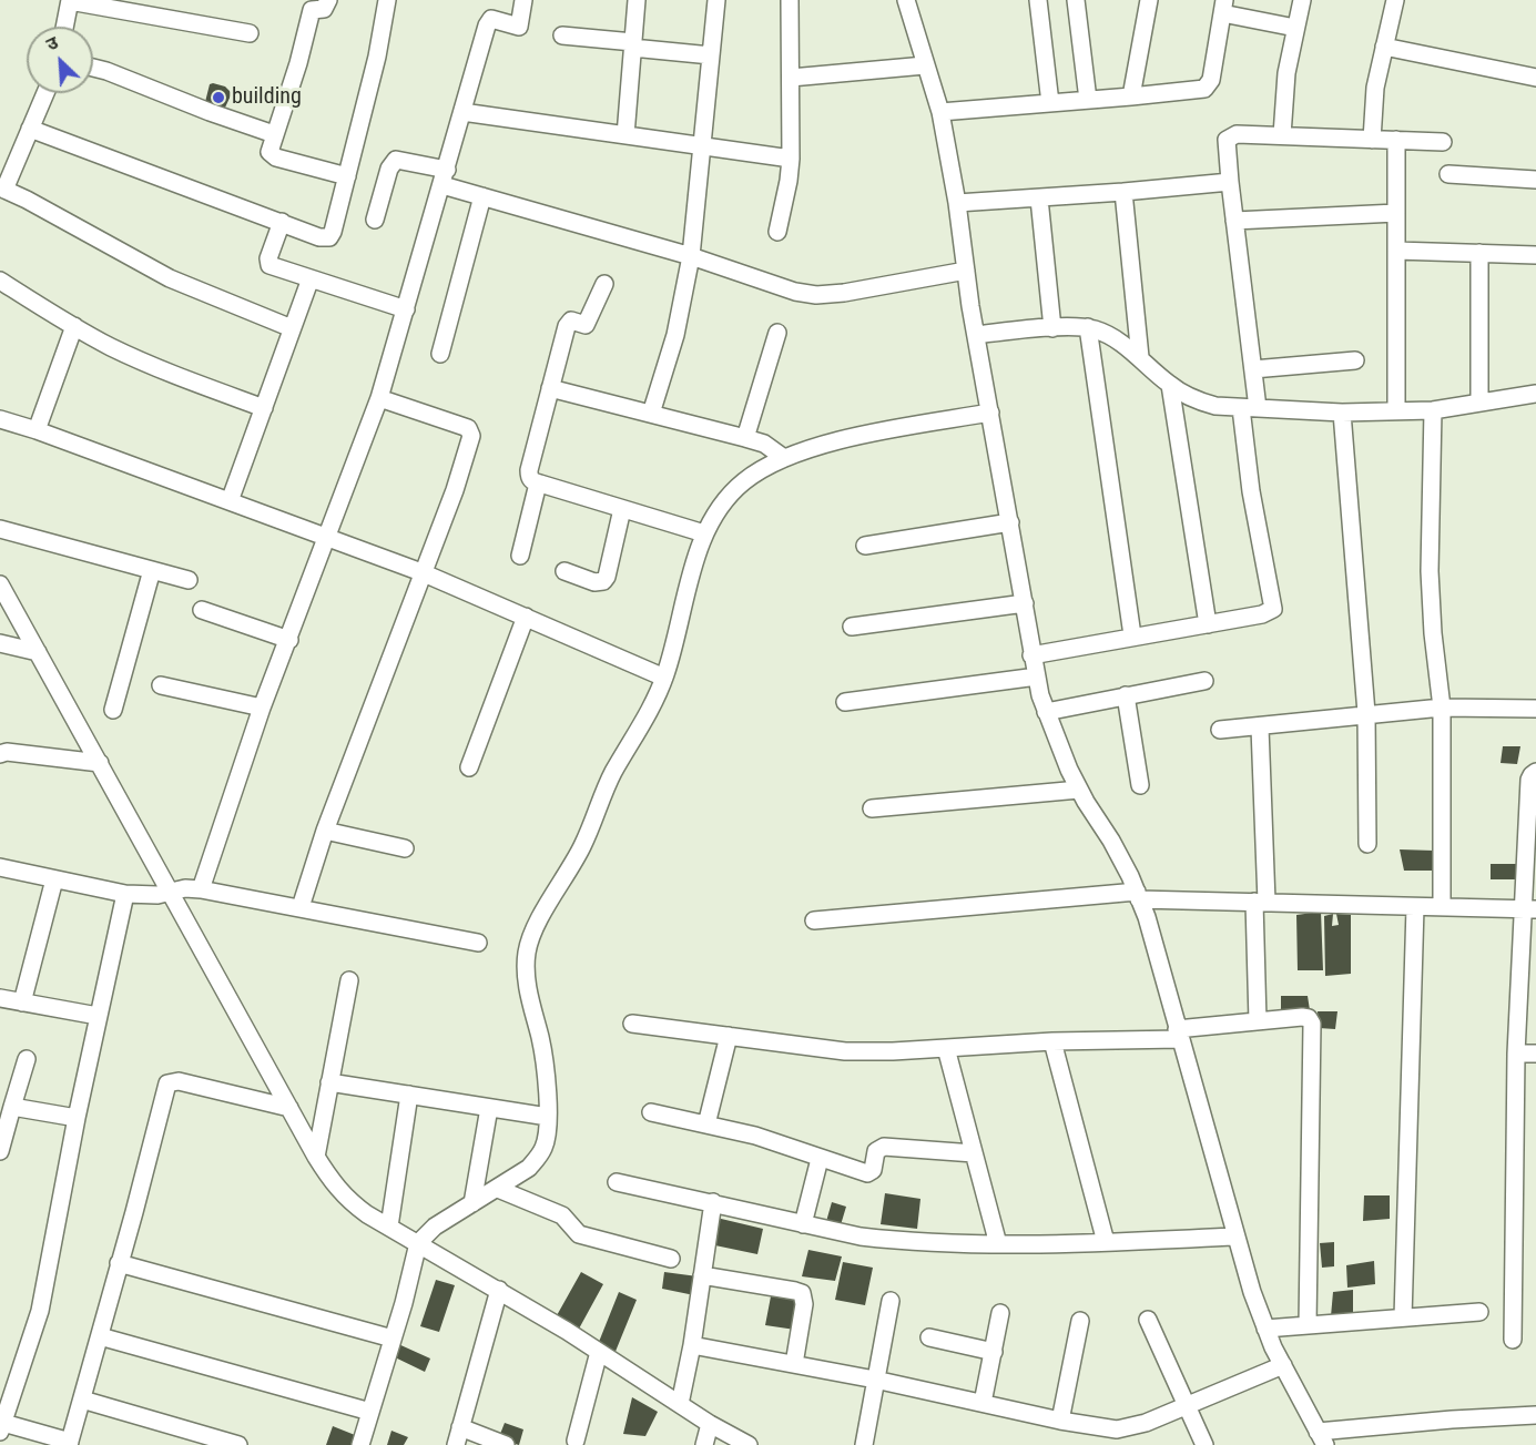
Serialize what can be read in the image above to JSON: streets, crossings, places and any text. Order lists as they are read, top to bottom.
{
  "places": ["building"],
  "north": "top left"
}
